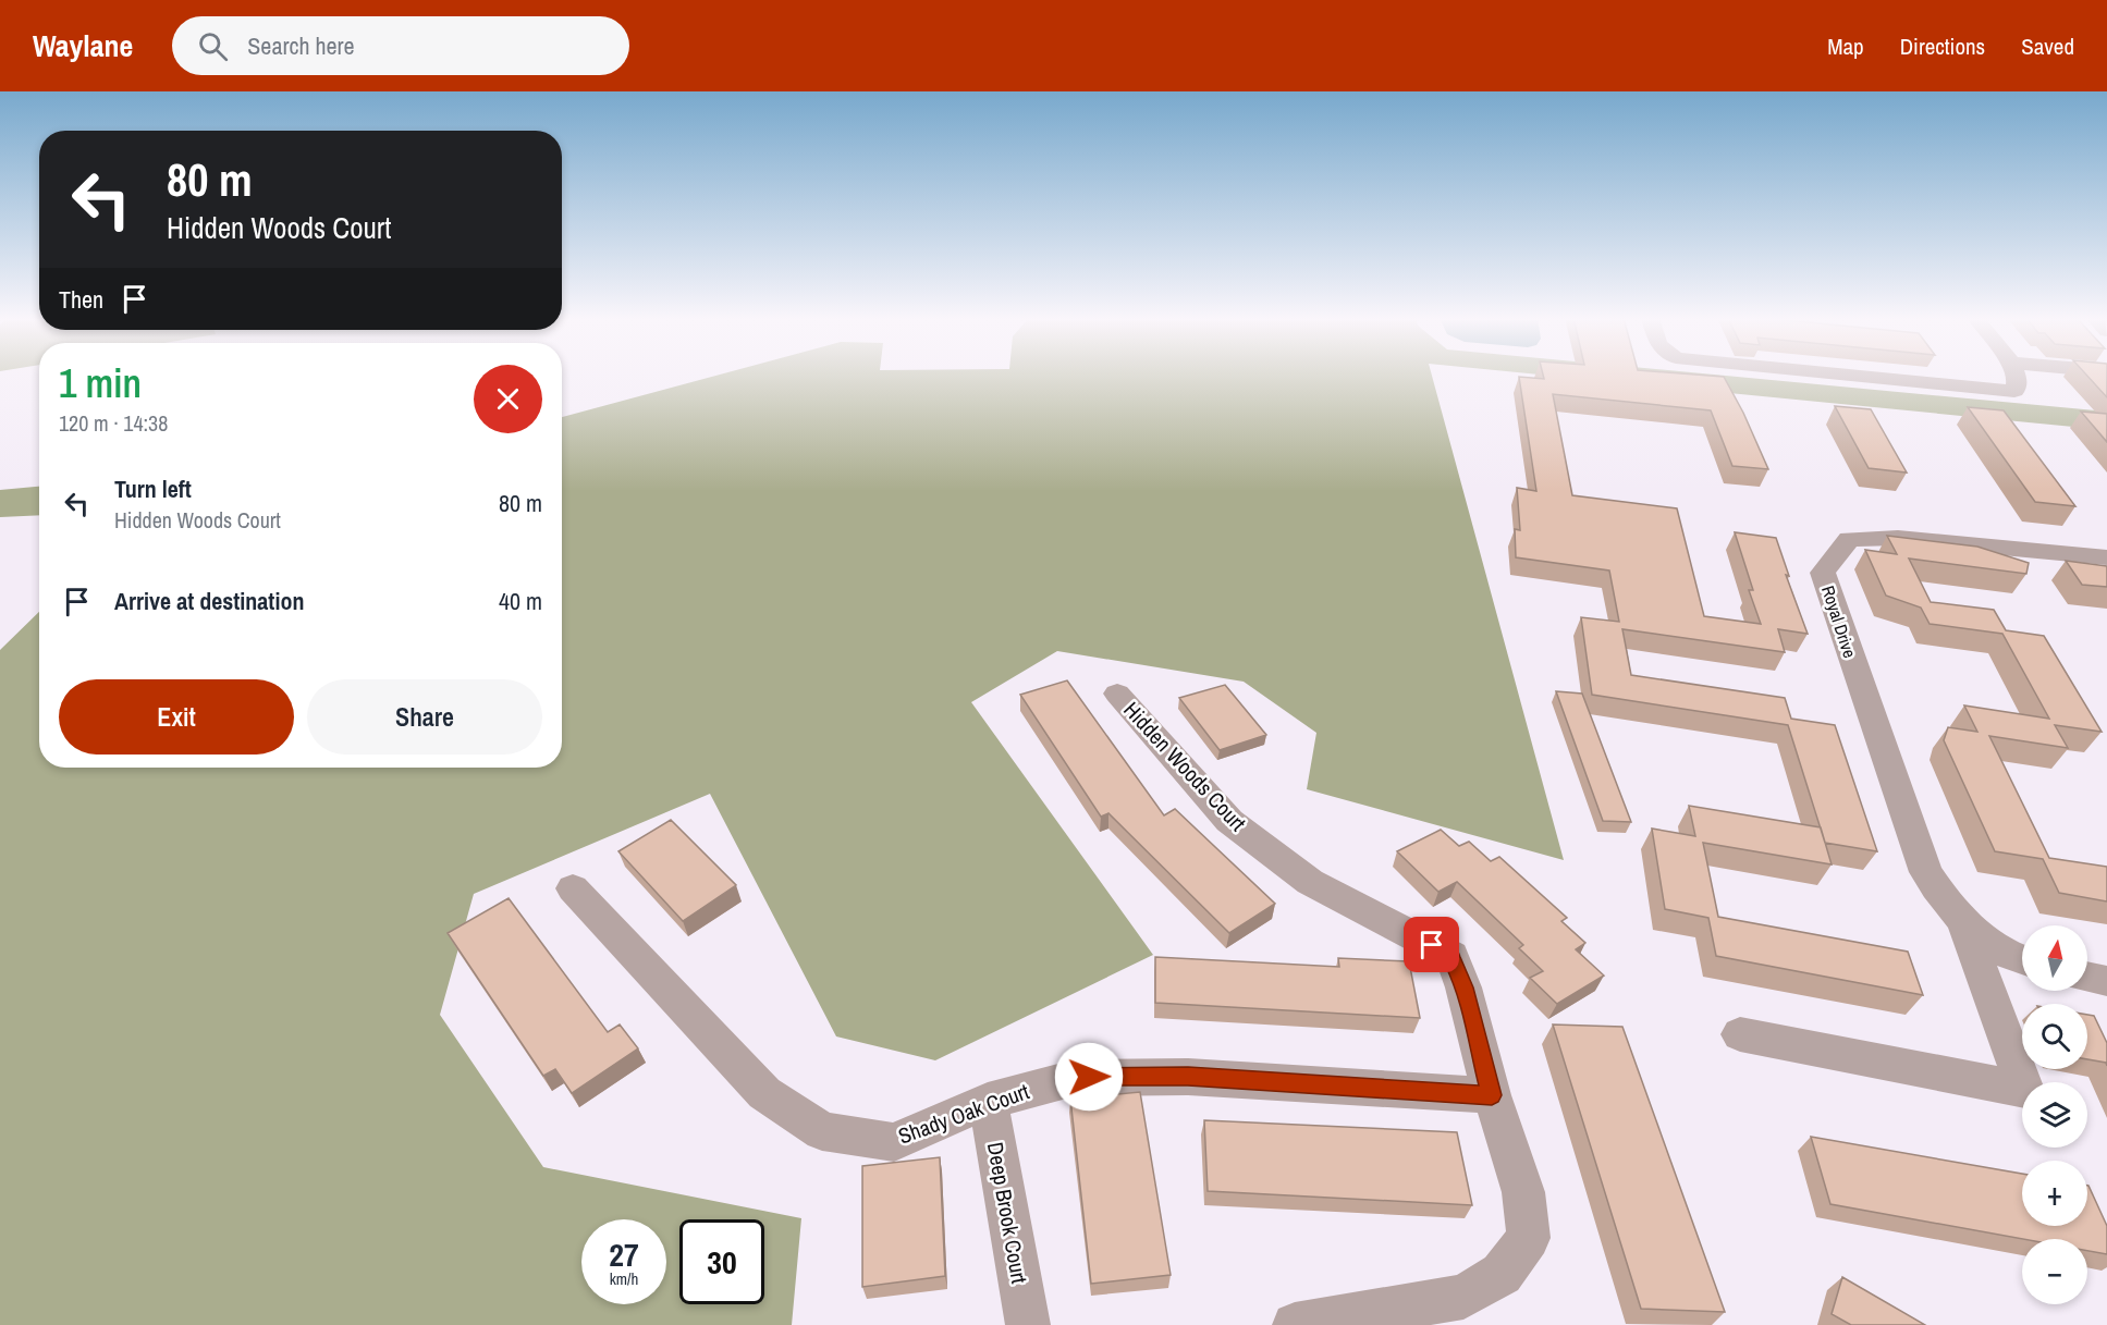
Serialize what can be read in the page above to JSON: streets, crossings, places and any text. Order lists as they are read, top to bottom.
{
  "streets": {
    "street": [
      "Royal Drive",
      "Hidden Woods Court",
      "Shady Oak Court",
      "Deep Brook Court"
    ]
  },
  "crossings": [
    ["Hidden Woods Court", "Shady Oak Court"],
    ["Shady Oak Court", "Deep Brook Court"]
  ],
  "north": "top",
  "page": {
    "header": "Waylane",
    "search": "Search here",
    "nav": ["Map", "Directions", "Saved"],
    "turn": ["80 m", "Hidden Woods Court"],
    "then": "Then",
    "heading": ["1 min", "120 m · 14:38"],
    "list": [
      {
        "name": "Turn left",
        "note": "Hidden Woods Court",
        "value": "80 m"
      },
      {
        "name": "Arrive at destination",
        "value": "40 m"
      }
    ],
    "buttons": ["Exit", "Share"],
    "map_buttons": ["+", "−"],
    "speed": "27 km/h",
    "limit": "30"
  }
}
